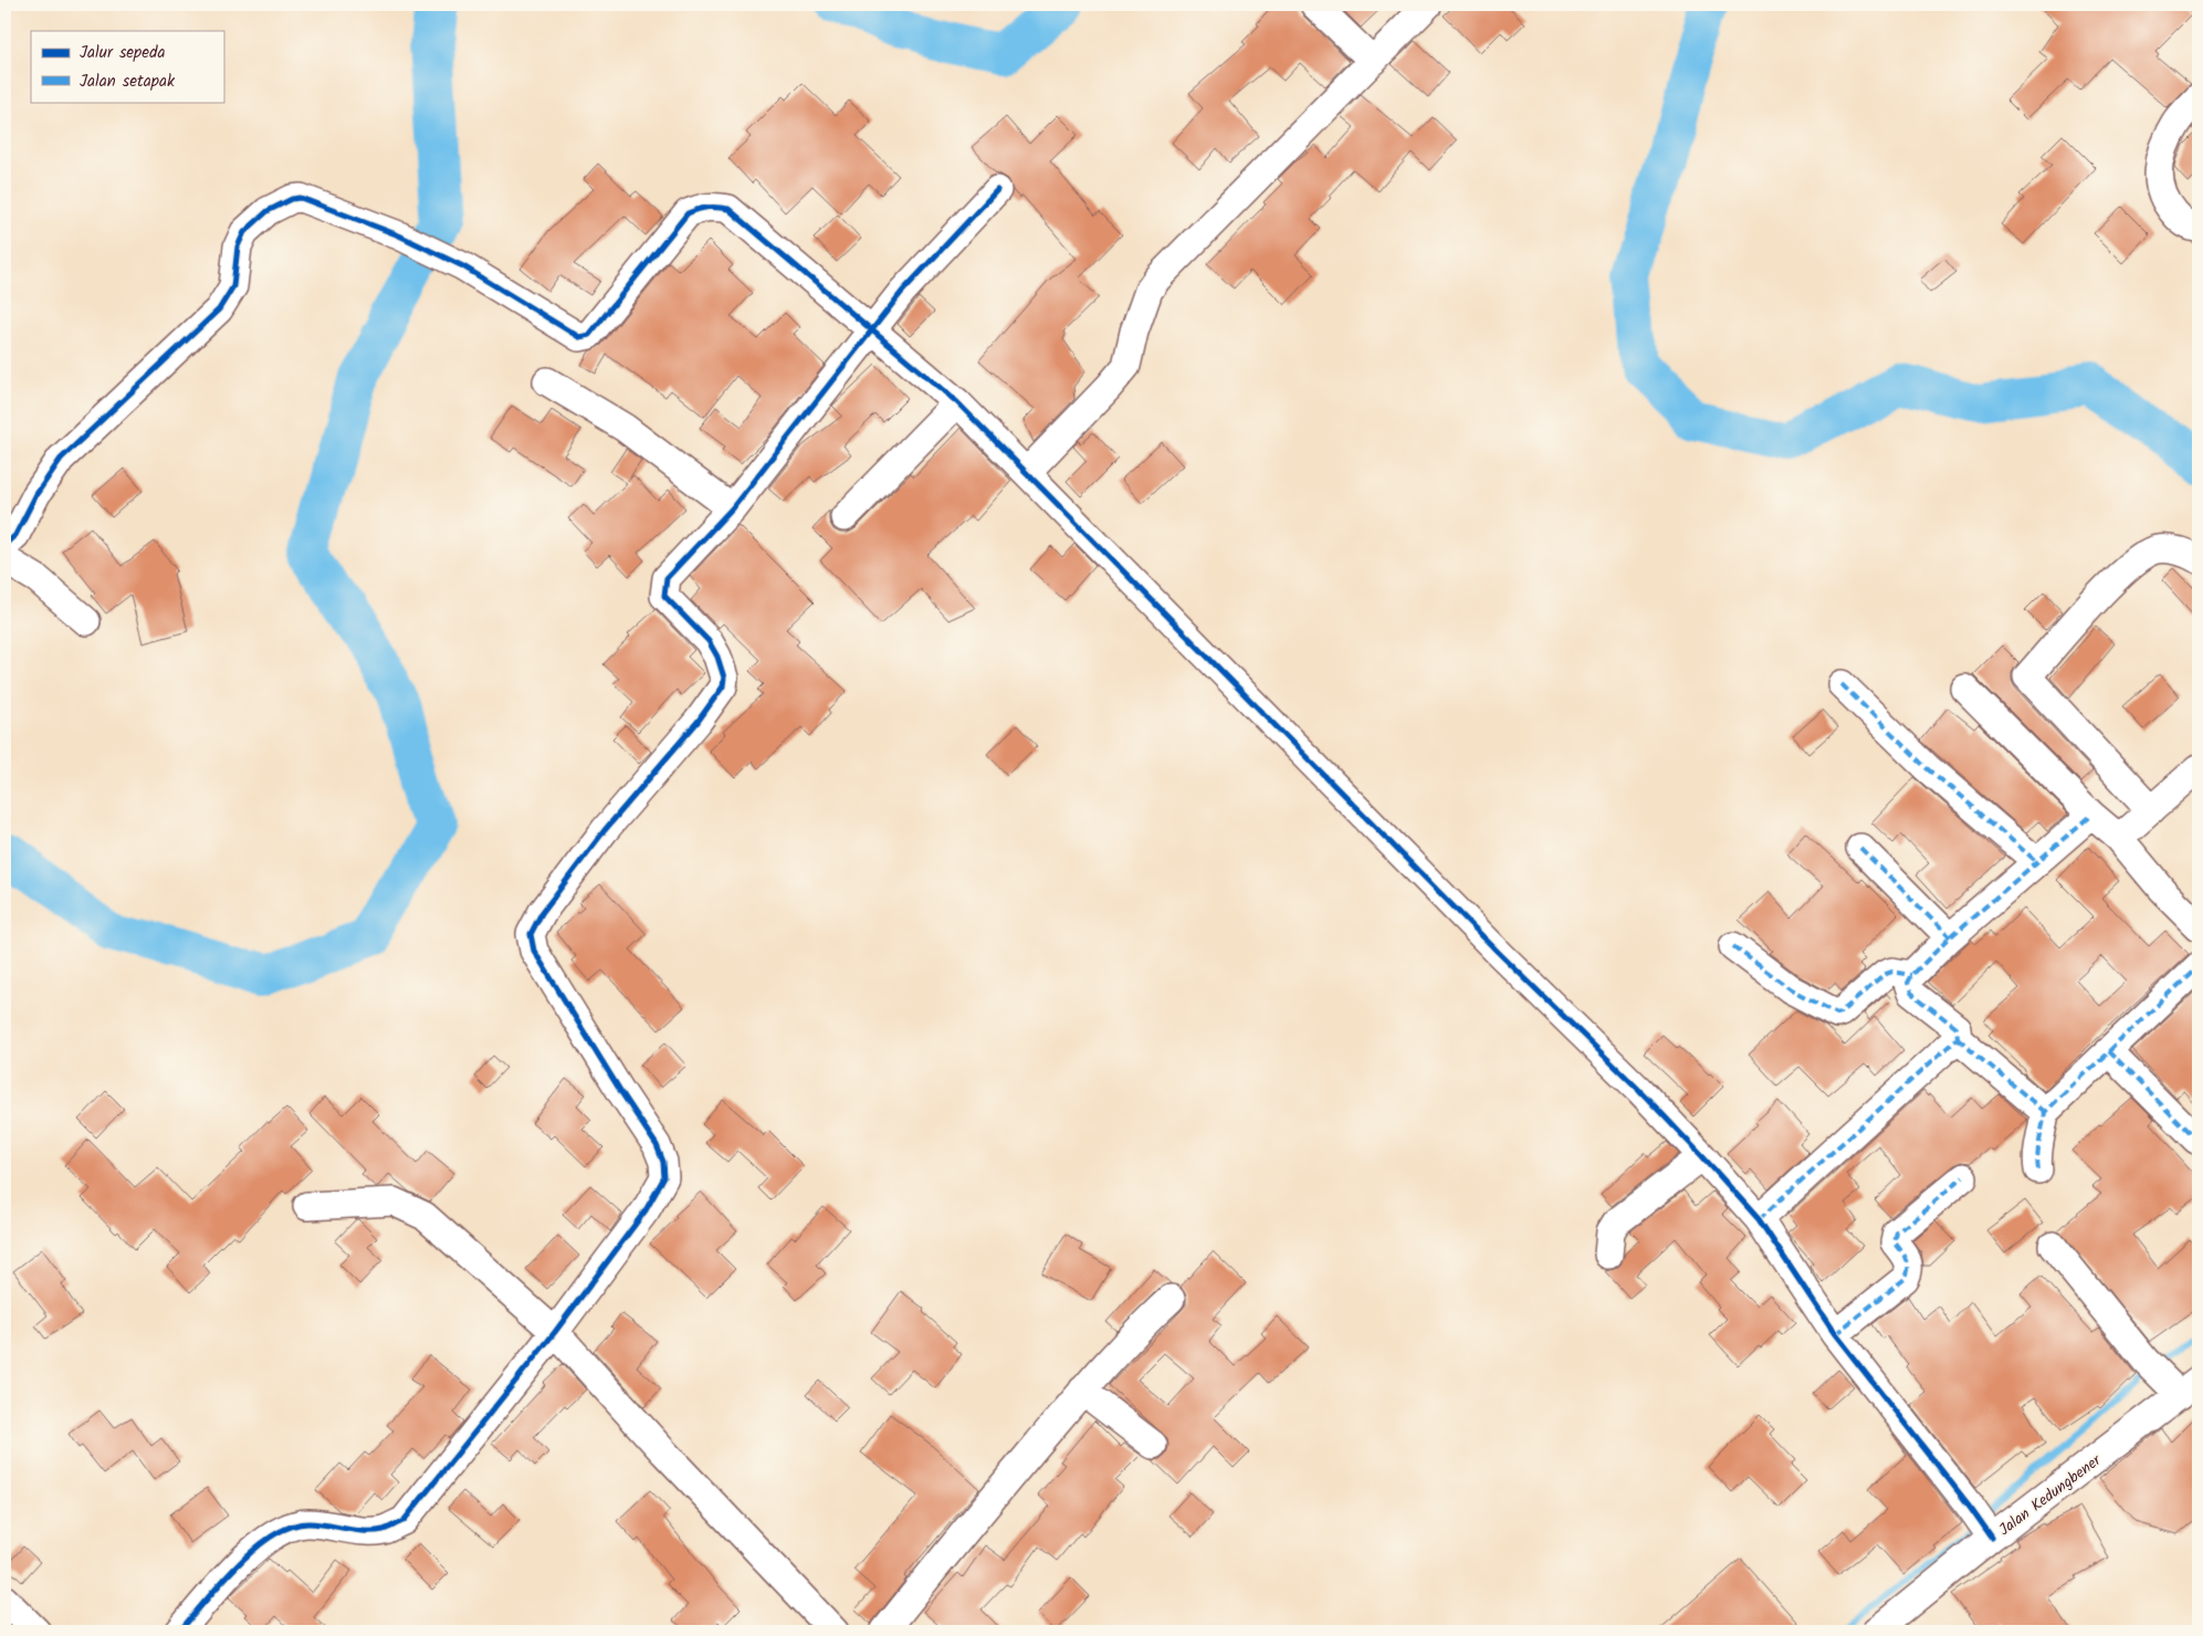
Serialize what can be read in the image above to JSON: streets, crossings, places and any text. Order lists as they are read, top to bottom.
{
  "streets": {
    "street": ["Jalan Kedungbener"]
  },
  "legend": ["Jalur sepeda", "Jalan setapak"]
}
